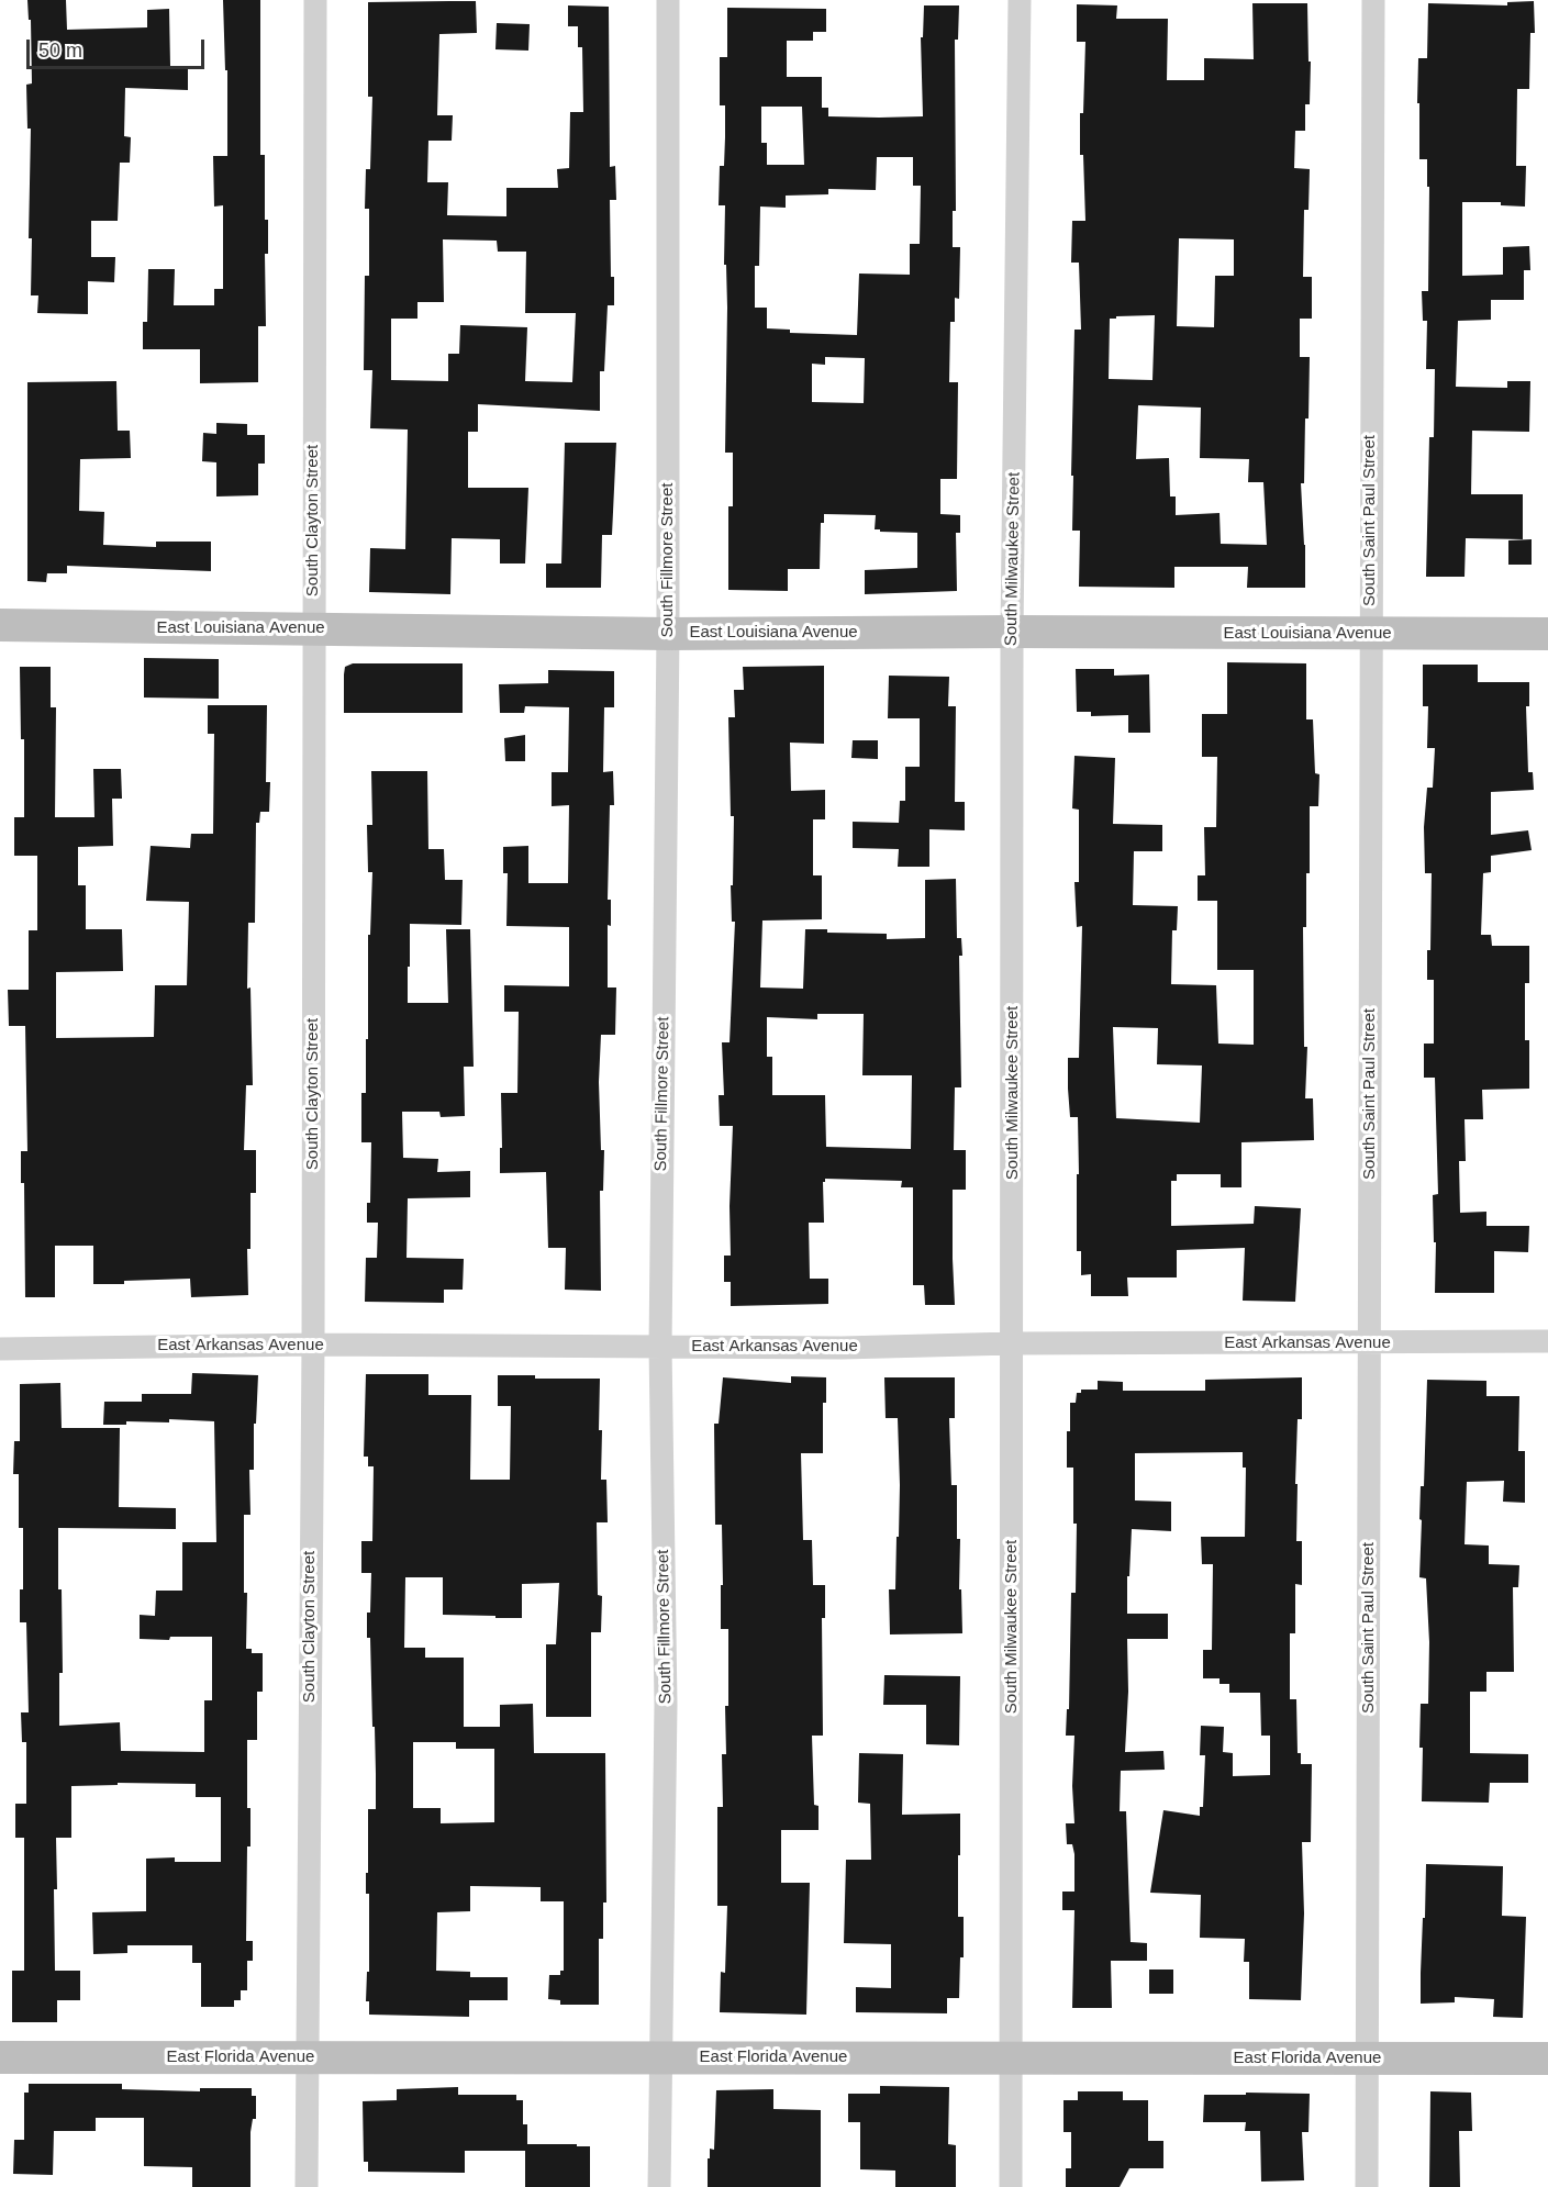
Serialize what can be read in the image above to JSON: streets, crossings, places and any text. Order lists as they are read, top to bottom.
{
  "streets": {
    "street": [
      "South Clayton Street",
      "South Saint Paul Street",
      "South Milwaukee Street",
      "South Fillmore Street",
      "East Louisiana Avenue",
      "East Arkansas Avenue",
      "East Florida Avenue"
    ]
  },
  "crossings": [
    ["South Clayton Street", "East Louisiana Avenue"],
    ["South Clayton Street", "East Arkansas Avenue"],
    ["South Clayton Street", "East Florida Avenue"],
    ["South Saint Paul Street", "East Louisiana Avenue"],
    ["South Saint Paul Street", "East Arkansas Avenue"],
    ["South Saint Paul Street", "East Florida Avenue"],
    ["South Milwaukee Street", "East Louisiana Avenue"],
    ["South Milwaukee Street", "East Arkansas Avenue"],
    ["South Milwaukee Street", "East Florida Avenue"],
    ["South Fillmore Street", "East Louisiana Avenue"],
    ["South Fillmore Street", "East Arkansas Avenue"],
    ["South Fillmore Street", "East Florida Avenue"]
  ],
  "scale_bar": "50 m"
}
